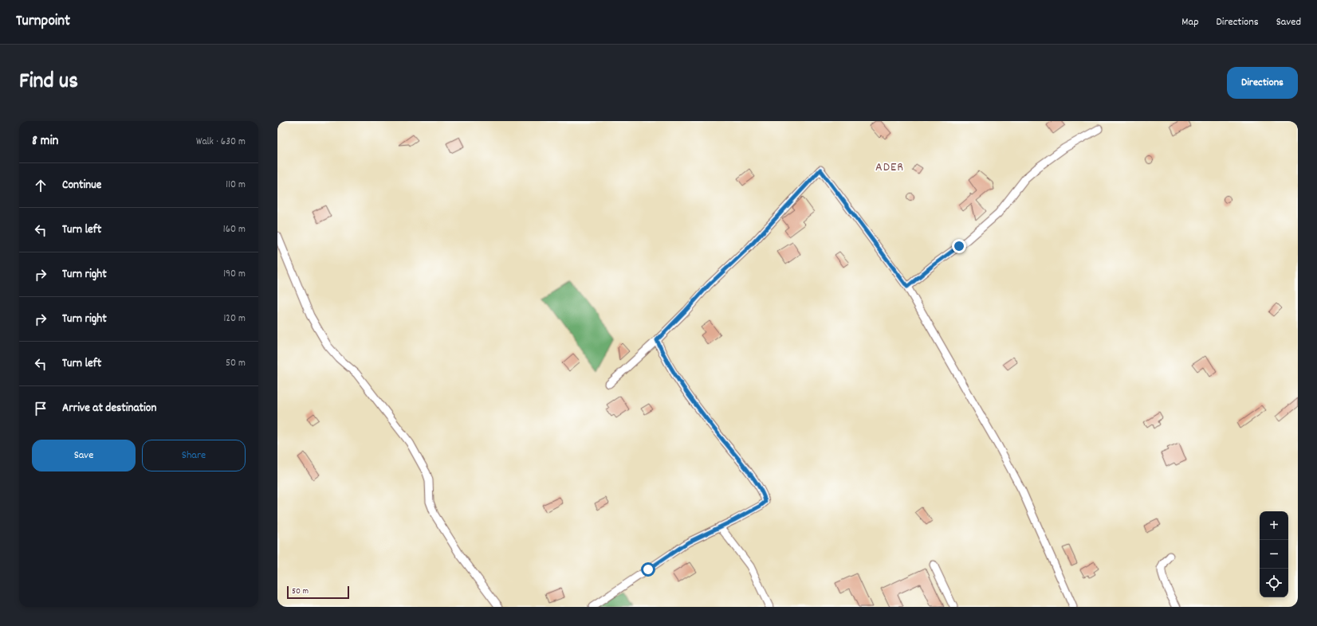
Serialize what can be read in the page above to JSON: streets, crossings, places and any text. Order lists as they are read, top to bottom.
{
  "districts": ["ADER"],
  "scale_bar": "50 m",
  "page": {
    "header": "Turnpoint",
    "nav": ["Map", "Directions", "Saved"],
    "title": "Find us",
    "buttons": [
      "Directions",
      ["Save", "Share"]
    ],
    "heading": ["8 min", "Walk · 630 m"],
    "list": [
      ["Continue", "110 m"],
      ["Turn left", "160 m"],
      ["Turn right", "190 m"],
      ["Turn right", "120 m"],
      ["Turn left", "50 m"],
      "Arrive at destination"
    ],
    "map_buttons": ["+", "−"],
    "scale": "50 m"
  }
}
